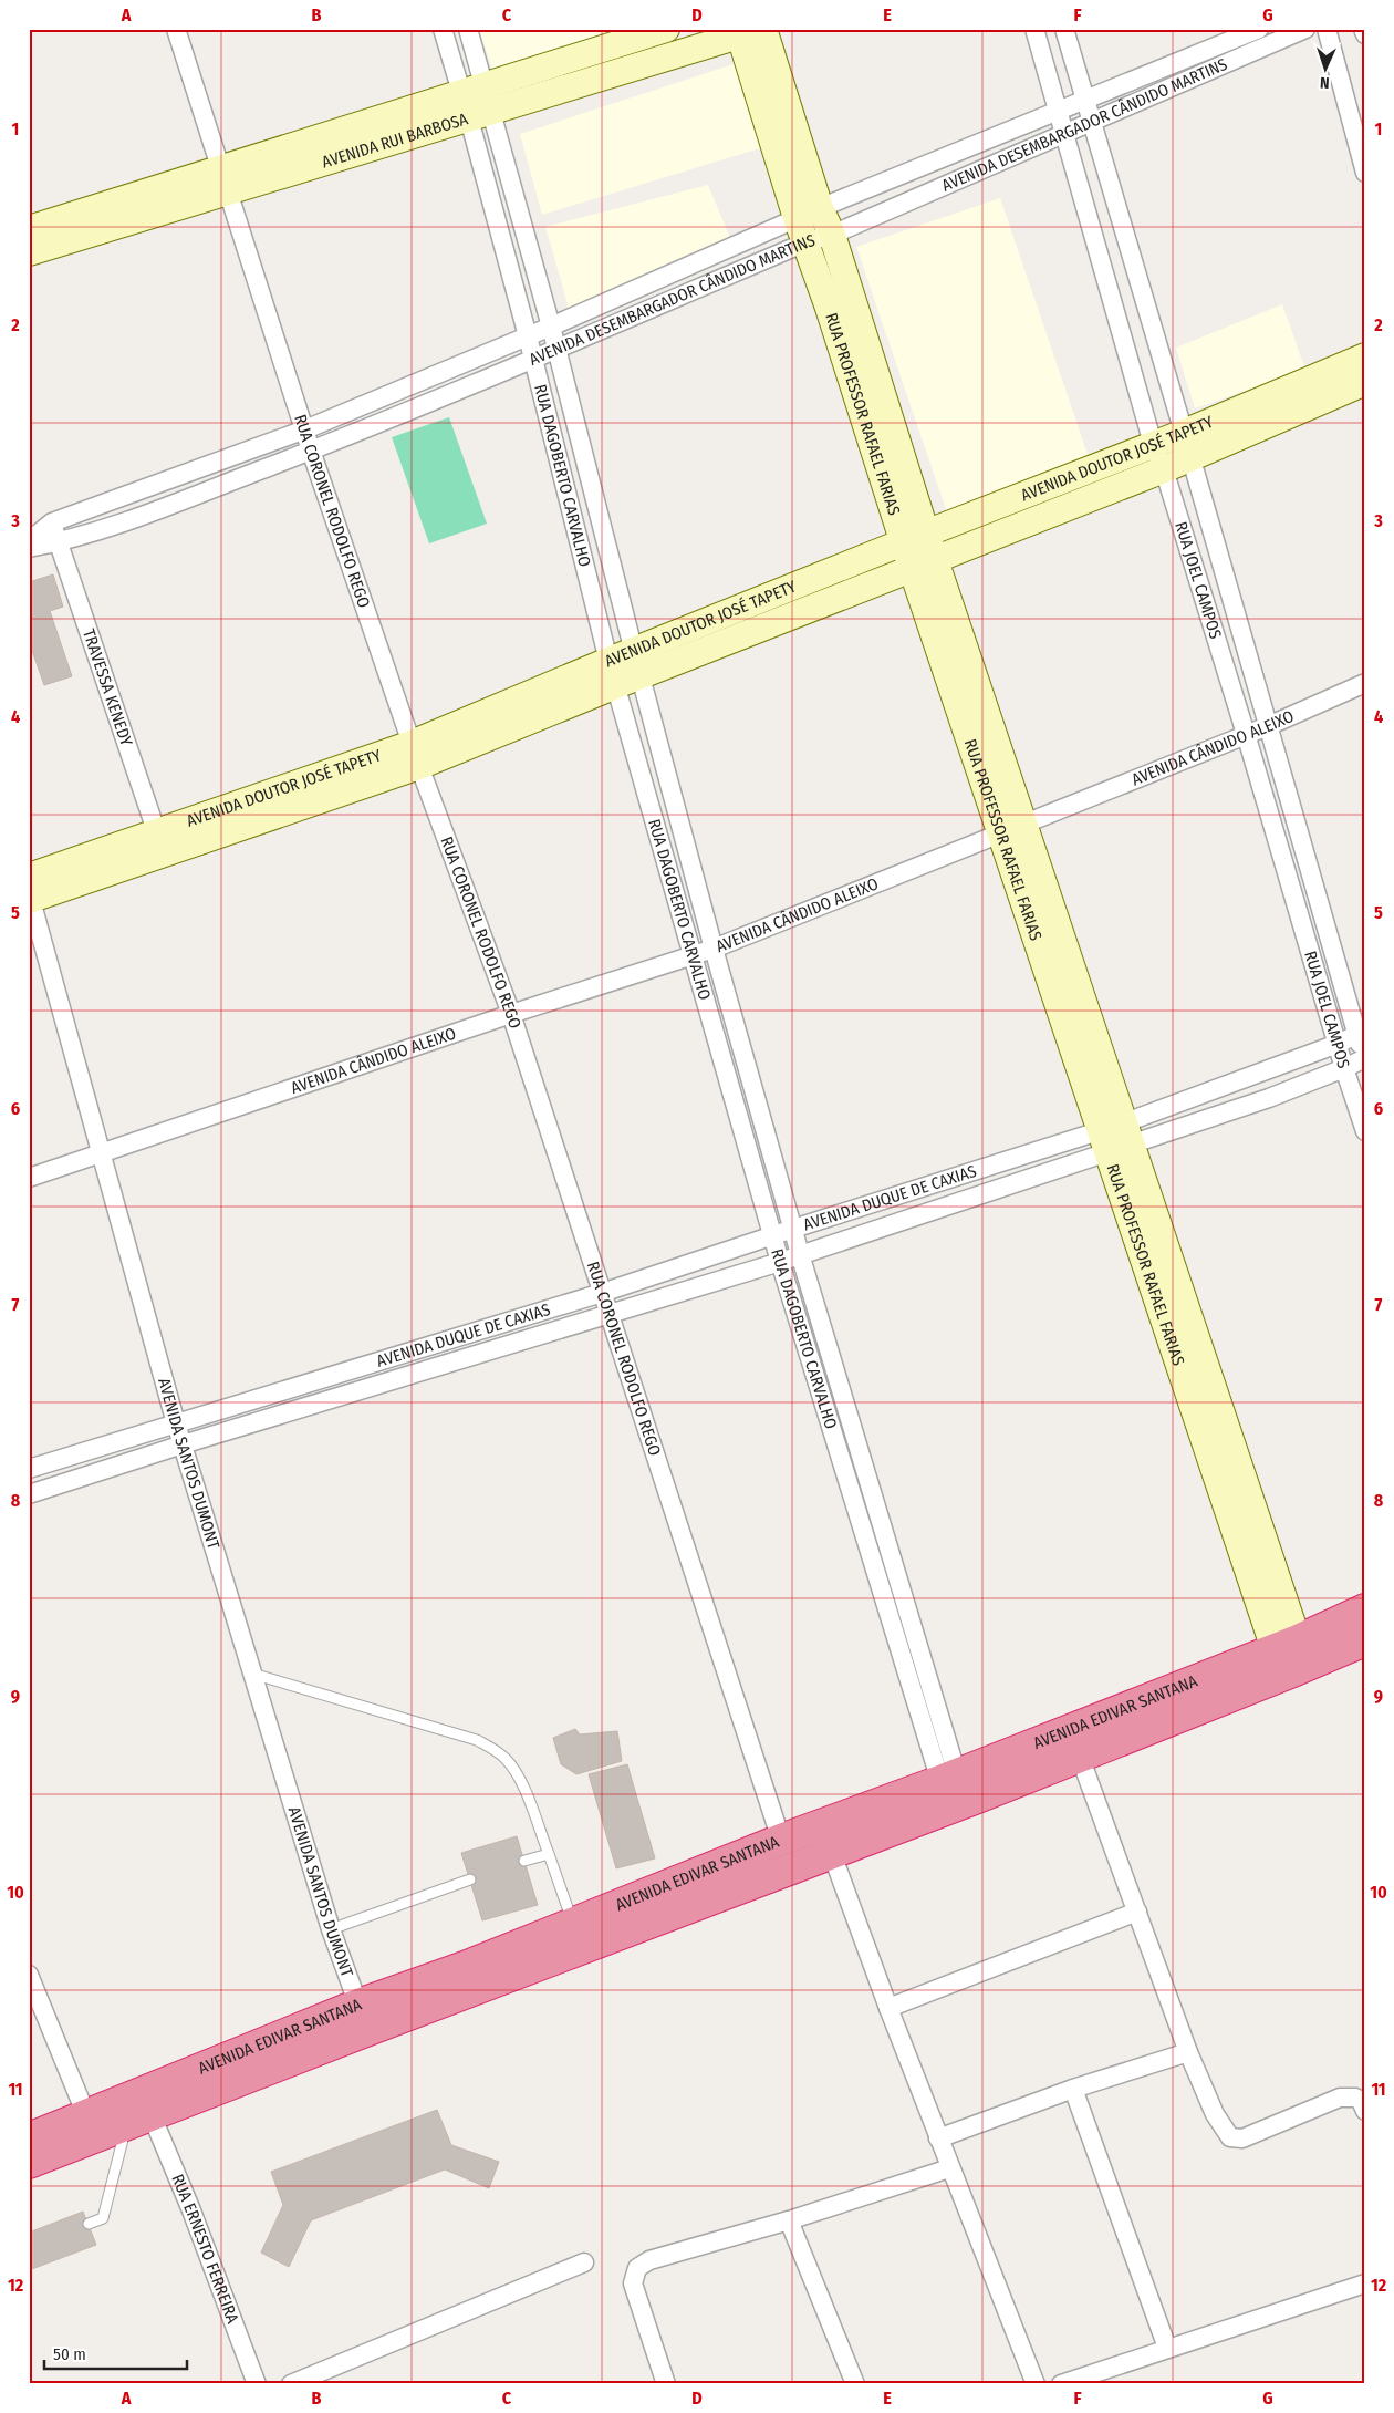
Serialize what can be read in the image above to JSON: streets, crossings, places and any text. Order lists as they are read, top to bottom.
{
  "streets": {
    "highway": ["AVENIDA EDIVAR SANTANA"],
    "main road": ["AVENIDA RUI BARBOSA", "RUA PROFESSOR RAFAEL FARIAS", "AVENIDA DOUTOR JOSÉ TAPETY"],
    "street": [
      "AVENIDA DESEMBARGADOR CÂNDIDO MARTINS",
      "RUA DAGOBERTO CARVALHO",
      "RUA CORONEL RODOLFO REGO",
      "RUA JOEL CAMPOS",
      "TRAVESSA KENEDY",
      "AVENIDA CÂNDIDO ALEIXO",
      "AVENIDA DUQUE DE CAXIAS",
      "AVENIDA SANTOS DUMONT",
      "RUA ERNESTO FERREIRA"
    ]
  },
  "crossings": [
    ["AVENIDA DESEMBARGADOR CÂNDIDO MARTINS", "RUA PROFESSOR RAFAEL FARIAS"],
    ["AVENIDA DESEMBARGADOR CÂNDIDO MARTINS", "RUA DAGOBERTO CARVALHO"],
    ["AVENIDA DESEMBARGADOR CÂNDIDO MARTINS", "RUA CORONEL RODOLFO REGO"],
    ["AVENIDA DESEMBARGADOR CÂNDIDO MARTINS", "RUA JOEL CAMPOS"],
    ["AVENIDA DESEMBARGADOR CÂNDIDO MARTINS", "TRAVESSA KENEDY"],
    ["AVENIDA RUI BARBOSA", "RUA PROFESSOR RAFAEL FARIAS"],
    ["AVENIDA RUI BARBOSA", "RUA DAGOBERTO CARVALHO"],
    ["AVENIDA RUI BARBOSA", "RUA CORONEL RODOLFO REGO"],
    ["RUA PROFESSOR RAFAEL FARIAS", "AVENIDA DOUTOR JOSÉ TAPETY"],
    ["RUA PROFESSOR RAFAEL FARIAS", "AVENIDA CÂNDIDO ALEIXO"],
    ["RUA PROFESSOR RAFAEL FARIAS", "AVENIDA DUQUE DE CAXIAS"],
    ["RUA PROFESSOR RAFAEL FARIAS", "AVENIDA EDIVAR SANTANA"],
    ["AVENIDA DOUTOR JOSÉ TAPETY", "RUA DAGOBERTO CARVALHO"],
    ["AVENIDA DOUTOR JOSÉ TAPETY", "RUA CORONEL RODOLFO REGO"],
    ["AVENIDA DOUTOR JOSÉ TAPETY", "RUA JOEL CAMPOS"],
    ["AVENIDA DOUTOR JOSÉ TAPETY", "TRAVESSA KENEDY"],
    ["AVENIDA DOUTOR JOSÉ TAPETY", "AVENIDA SANTOS DUMONT"],
    ["RUA DAGOBERTO CARVALHO", "AVENIDA CÂNDIDO ALEIXO"],
    ["RUA DAGOBERTO CARVALHO", "AVENIDA DUQUE DE CAXIAS"],
    ["RUA DAGOBERTO CARVALHO", "AVENIDA EDIVAR SANTANA"],
    ["RUA CORONEL RODOLFO REGO", "AVENIDA CÂNDIDO ALEIXO"],
    ["RUA CORONEL RODOLFO REGO", "AVENIDA DUQUE DE CAXIAS"],
    ["RUA CORONEL RODOLFO REGO", "AVENIDA EDIVAR SANTANA"],
    ["RUA JOEL CAMPOS", "AVENIDA CÂNDIDO ALEIXO"],
    ["RUA JOEL CAMPOS", "AVENIDA DUQUE DE CAXIAS"],
    ["AVENIDA CÂNDIDO ALEIXO", "AVENIDA SANTOS DUMONT"],
    ["AVENIDA DUQUE DE CAXIAS", "AVENIDA SANTOS DUMONT"],
    ["AVENIDA SANTOS DUMONT", "AVENIDA EDIVAR SANTANA"],
    ["AVENIDA EDIVAR SANTANA", "RUA ERNESTO FERREIRA"]
  ],
  "scale_bar": "50 m",
  "north": "bottom",
  "grid": {
    "columns": [
      "A",
      "B",
      "C",
      "D",
      "E",
      "F",
      "G"
    ],
    "rows": [
      "1",
      "2",
      "3",
      "4",
      "5",
      "6",
      "7",
      "8",
      "9",
      "10",
      "11",
      "12"
    ]
  }
}
